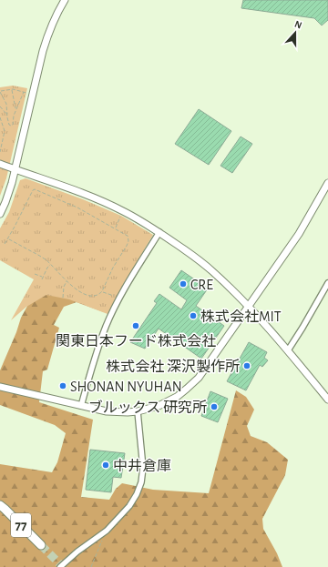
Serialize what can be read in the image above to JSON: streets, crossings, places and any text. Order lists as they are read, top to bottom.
{
  "streets": {
    "main road": ["77"]
  },
  "places": [
    "CRE",
    "株式会社MIT",
    "関東日本フード株式会社",
    "株式会社 深沢製作所",
    "SHONAN NYUHAN",
    "ブルックス 研究所",
    "中井倉庫"
  ],
  "north": "top"
}
